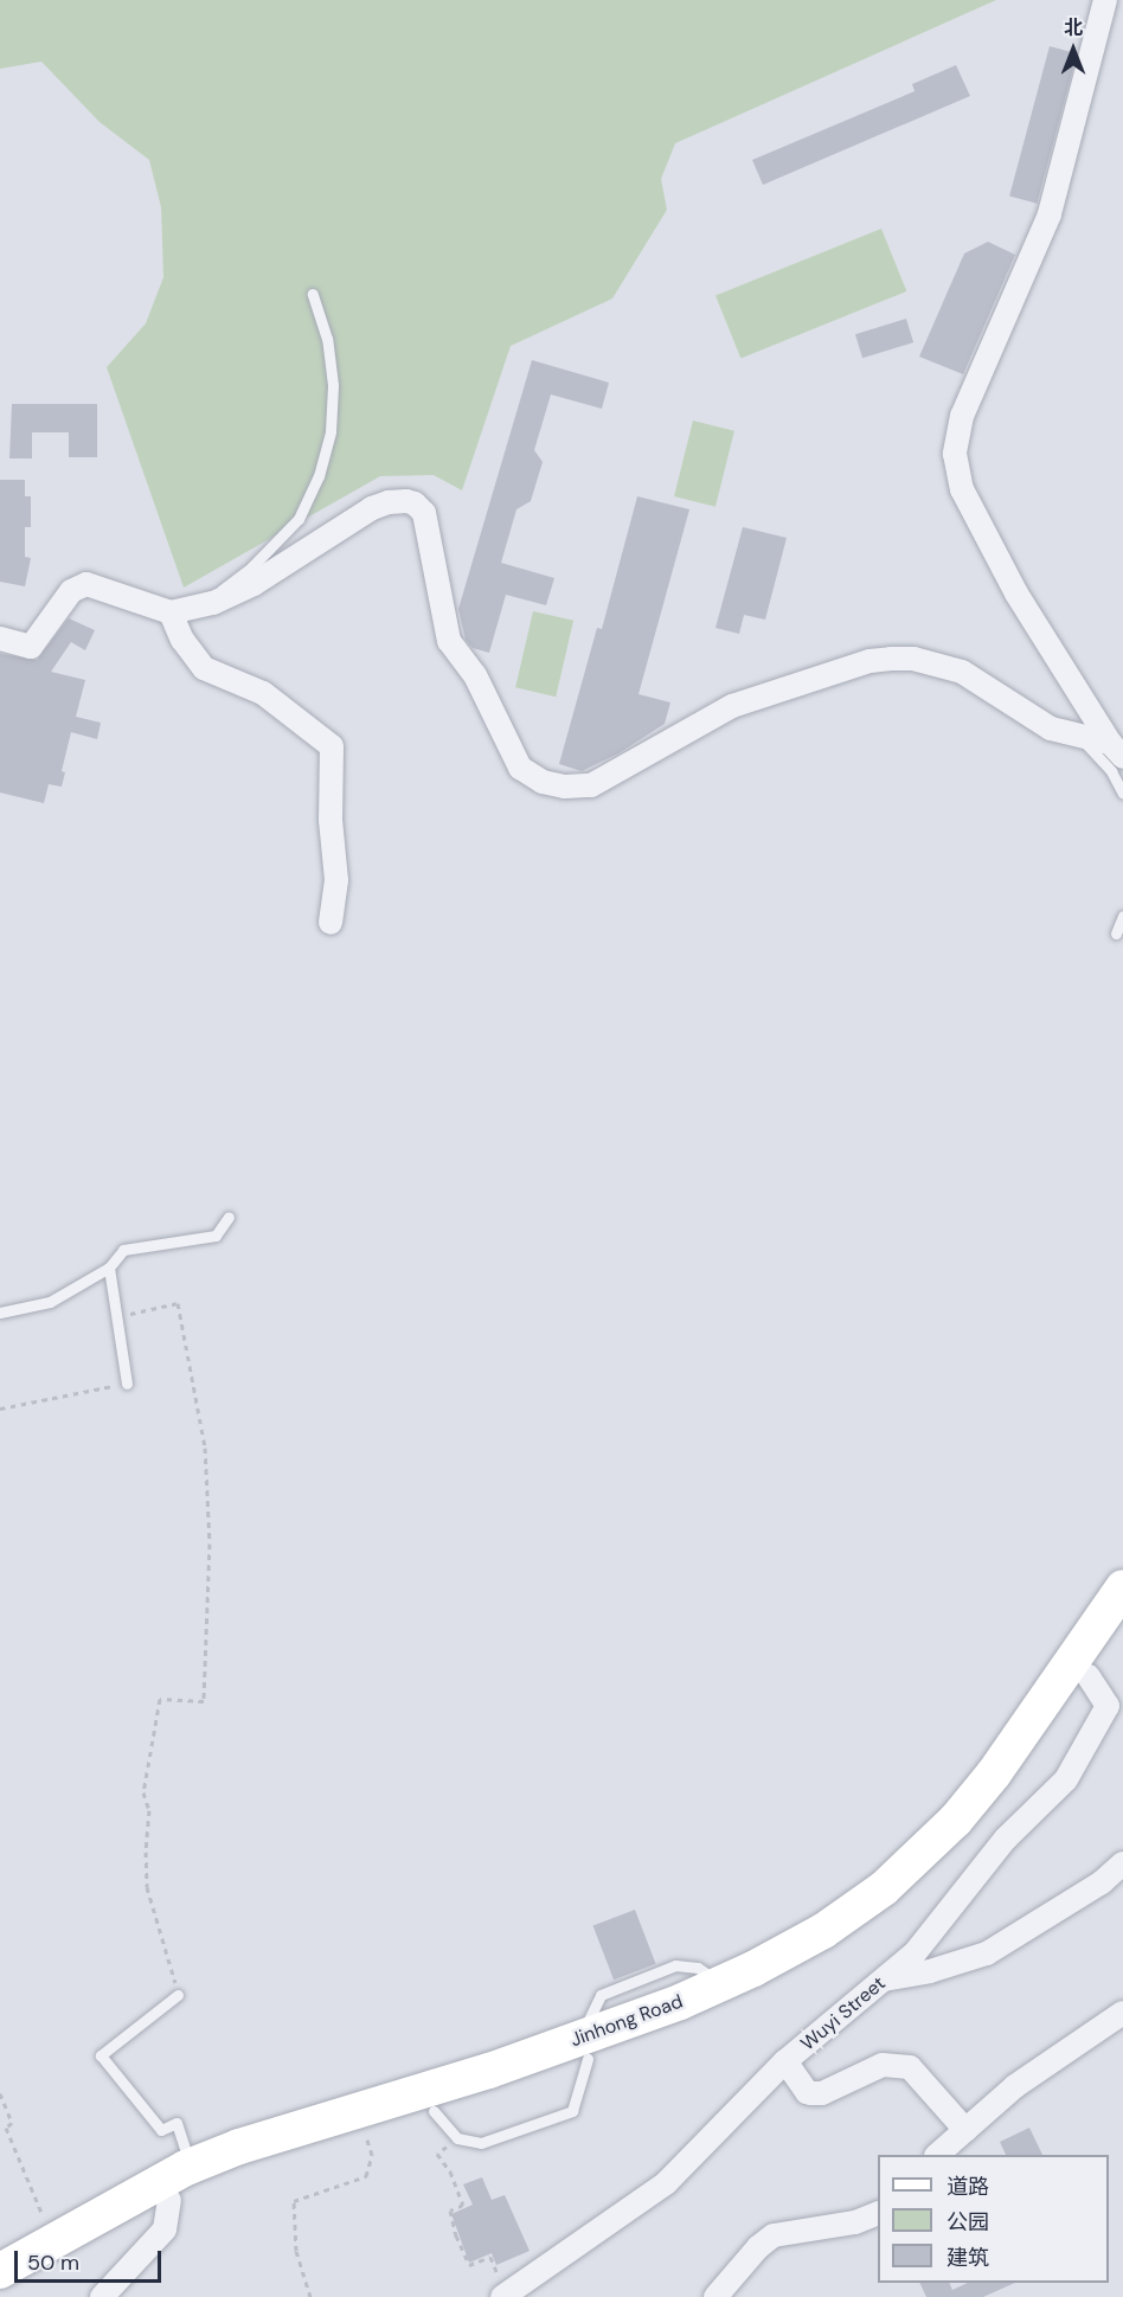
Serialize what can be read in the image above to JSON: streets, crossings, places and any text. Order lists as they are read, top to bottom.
{
  "streets": {
    "main road": ["Jinhong Road"],
    "street": ["Wuyi Street"]
  },
  "crossings": [
    ["Wuyi Street", "Jinhong Road"]
  ],
  "legend": ["道路", "公园", "建筑"],
  "scale_bar": "50 m",
  "north": "top"
}
